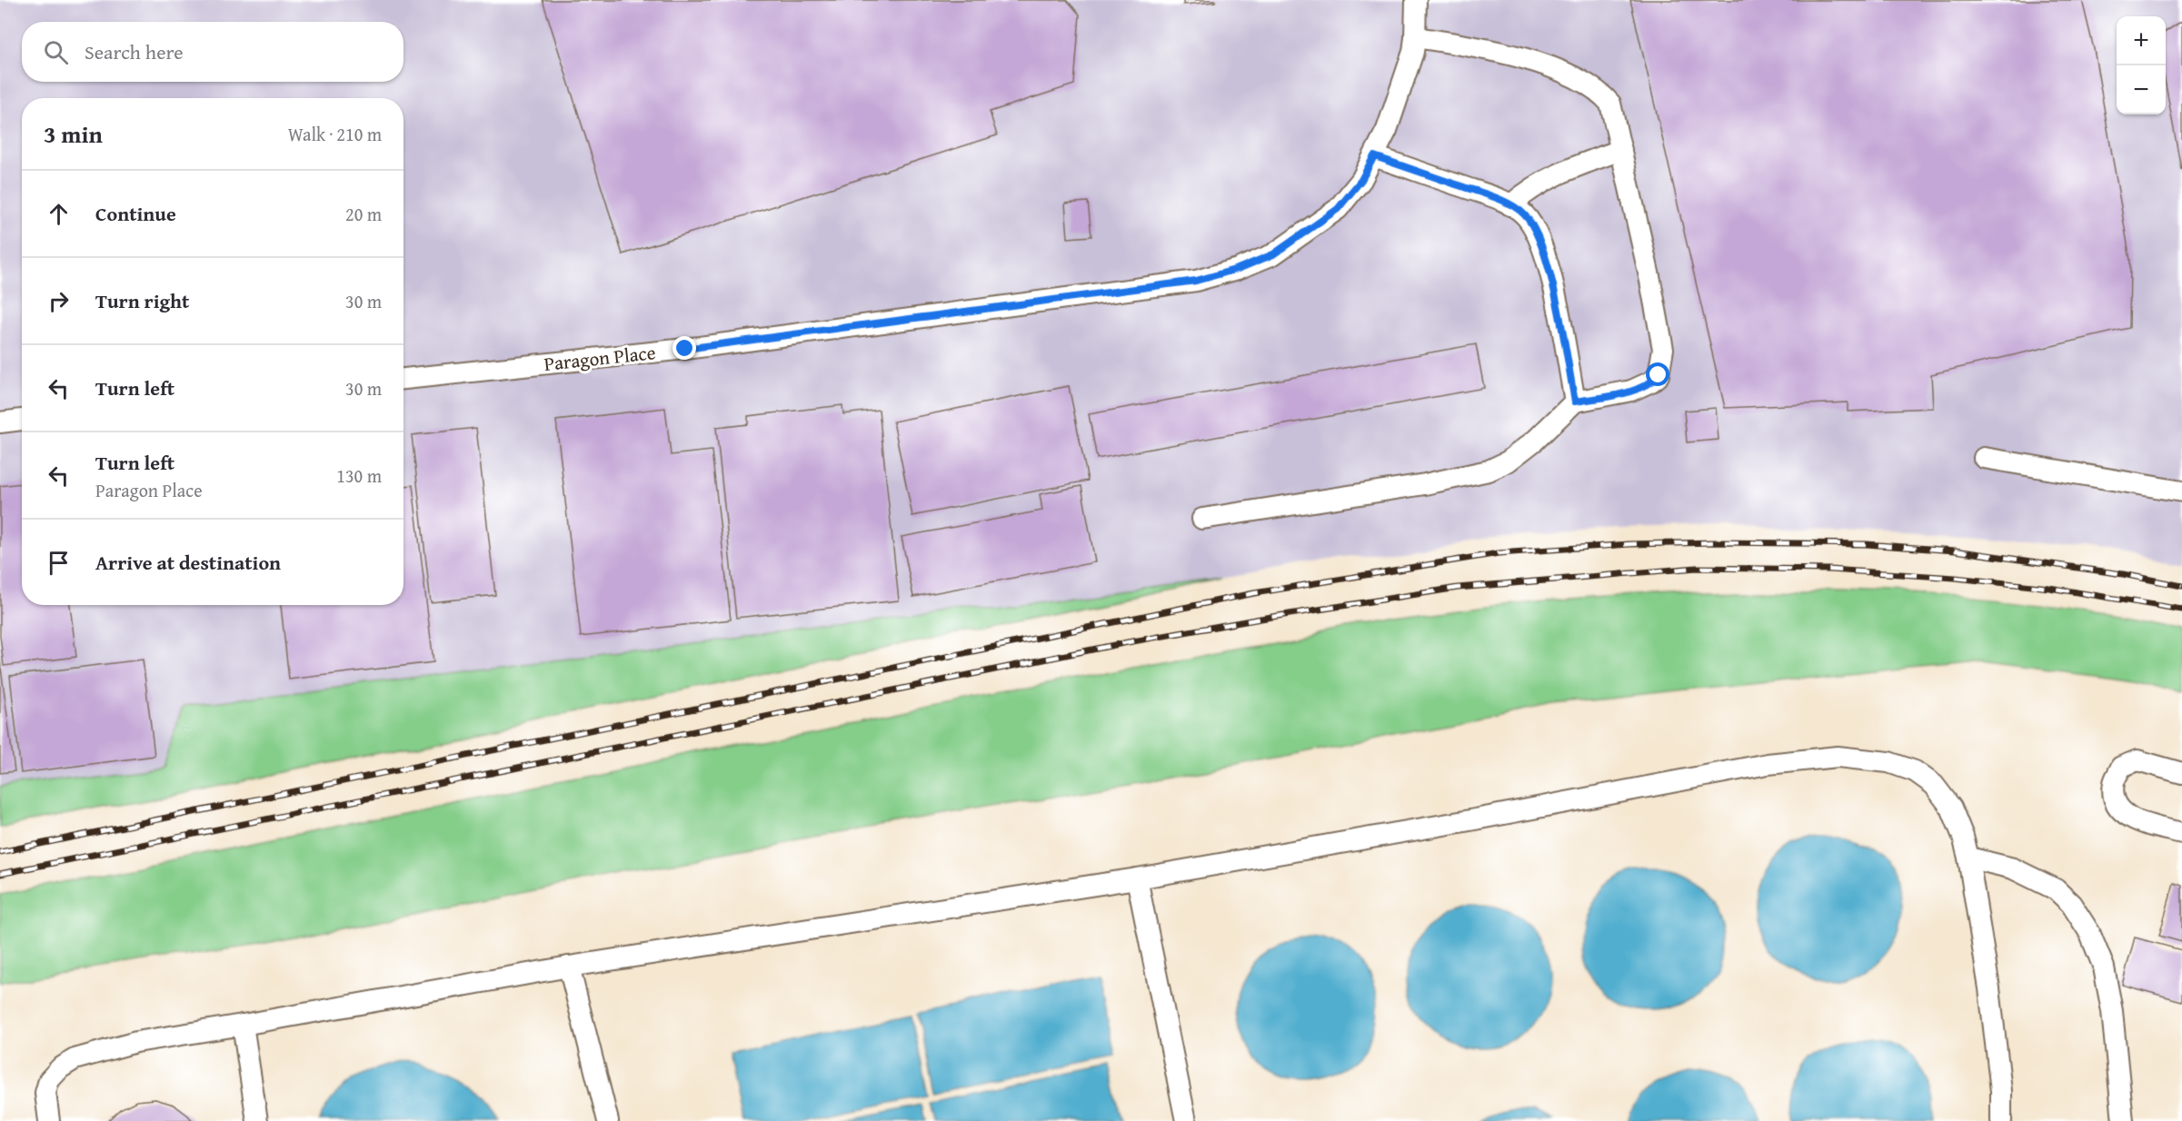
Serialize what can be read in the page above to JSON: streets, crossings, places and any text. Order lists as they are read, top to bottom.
{
  "streets": {
    "lane": ["Paragon Place"]
  },
  "page": {
    "map_buttons": ["+", "−"],
    "search": "Search here",
    "heading": ["3 min", "Walk · 210 m"],
    "list": [
      ["Continue", "20 m"],
      ["Turn right", "30 m"],
      ["Turn left", "30 m"],
      ["Turn left", "Paragon Place", "130 m"],
      "Arrive at destination"
    ]
  }
}
